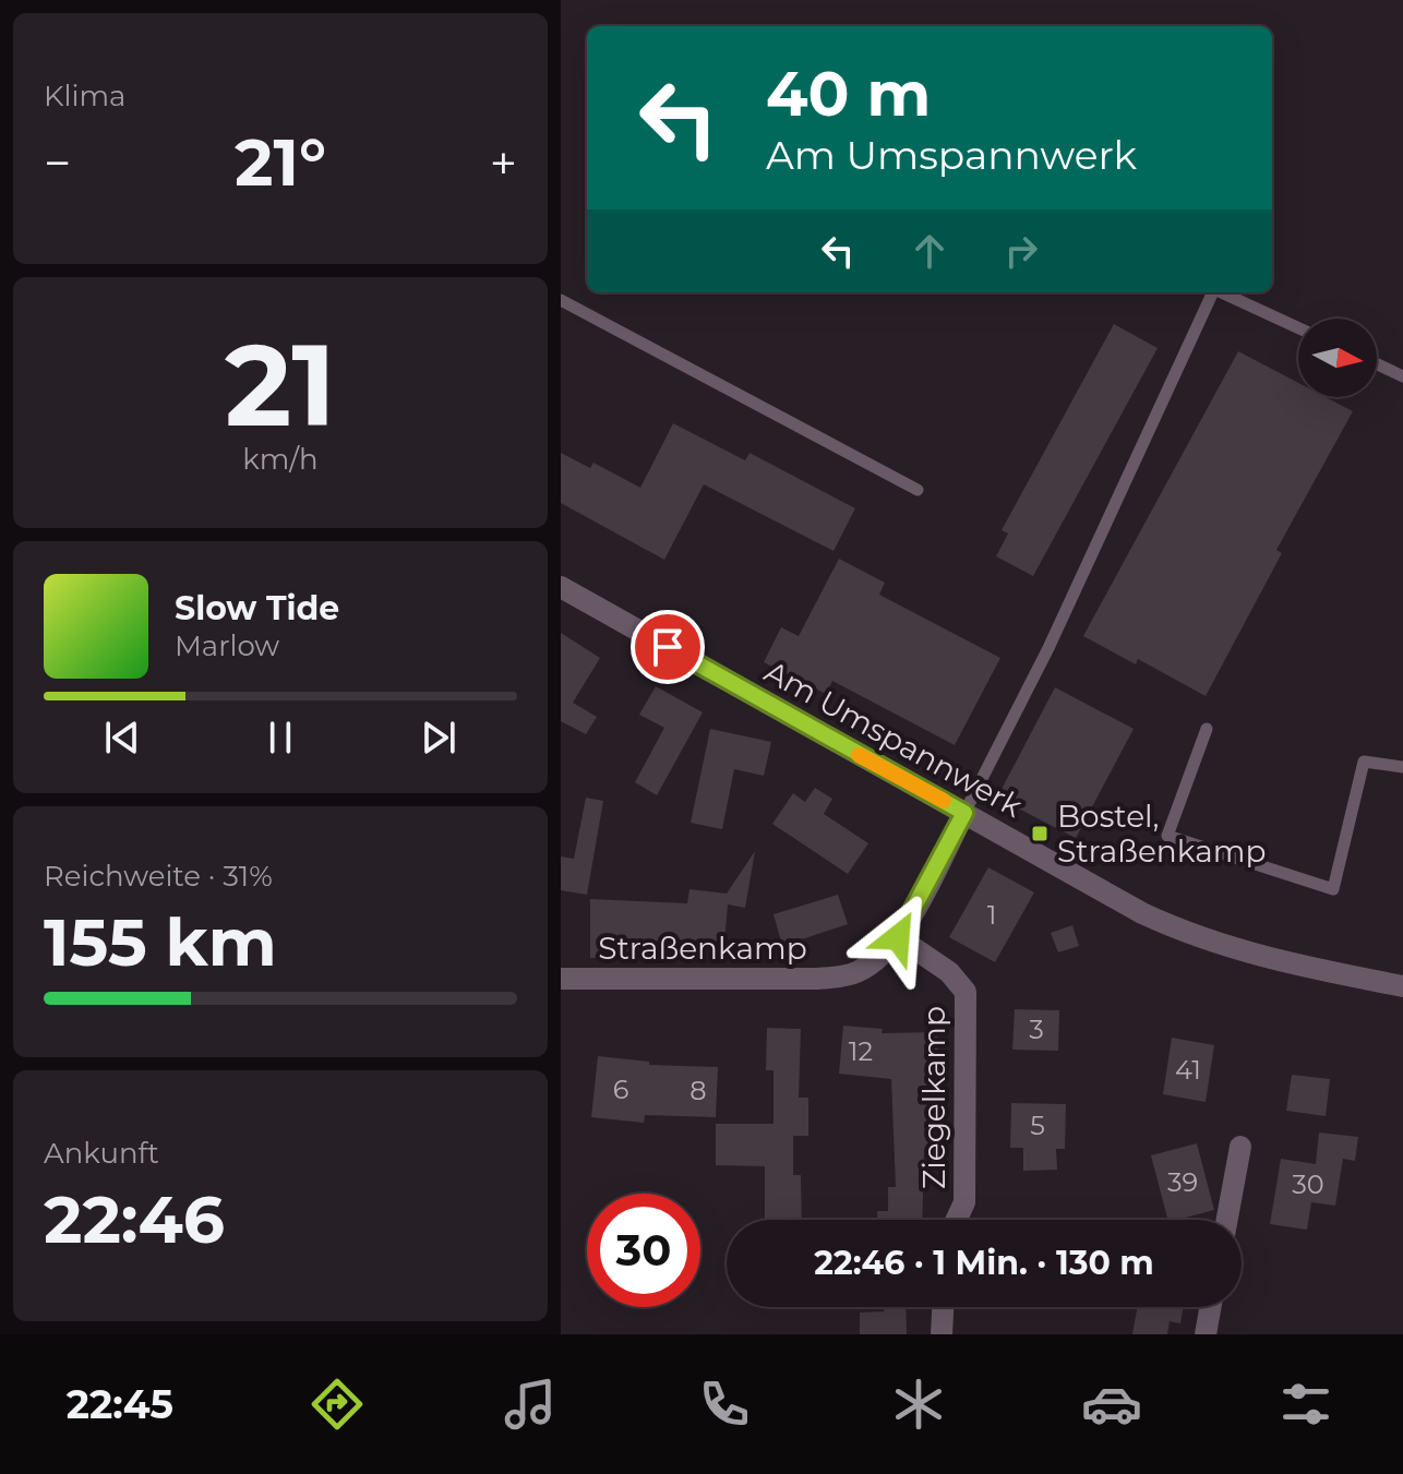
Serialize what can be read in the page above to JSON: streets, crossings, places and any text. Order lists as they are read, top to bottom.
{
  "streets": {
    "street": ["Am Umspannwerk", "Straßenkamp", "Ziegelkamp"]
  },
  "crossings": [
    ["Am Umspannwerk", "Straßenkamp"],
    ["Straßenkamp", "Ziegelkamp"]
  ],
  "places": {
    "transit": ["Bostel, Straßenkamp"]
  },
  "house_numbers": [
    "1",
    "3",
    "12",
    "41",
    "6",
    "8",
    "5",
    "39",
    "30"
  ],
  "north": "right",
  "page": {
    "tile": [
      "Klima",
      ["21", "km/h"],
      ["Reichweite · 31%", "155 km"],
      ["Ankunft", "22:46"]
    ],
    "turn": ["40 m", "Am Umspannwerk"],
    "heat": ["−", "21°", "+"],
    "song": ["Slow Tide", "Marlow"],
    "limit": "30",
    "trip": "22:46 · 1 Min. · 130 m",
    "tabs": "22:45"
  }
}
